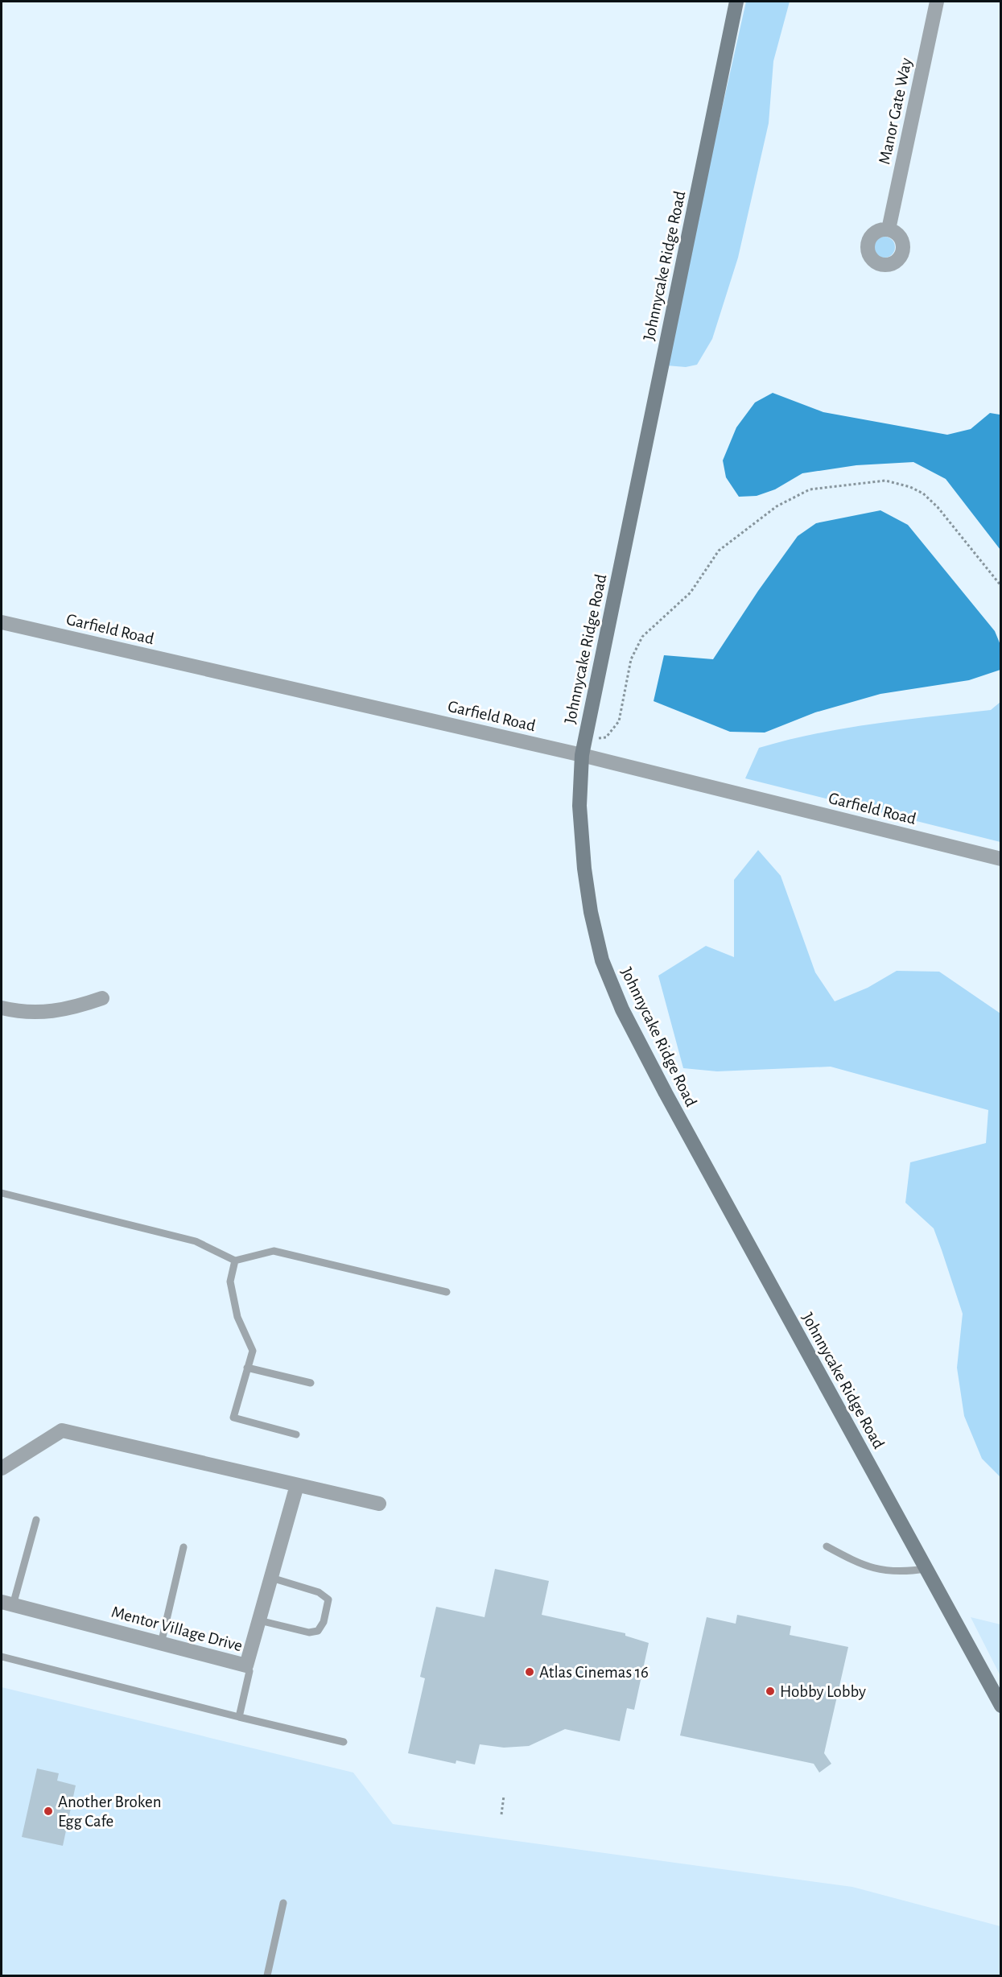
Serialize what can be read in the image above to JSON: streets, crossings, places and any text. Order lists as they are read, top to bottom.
{
  "streets": {
    "main road": ["Johnnycake Ridge Road"],
    "street": ["Manor Gate Way", "Garfield Road", "Mentor Village Drive"]
  },
  "crossings": [
    ["Johnnycake Ridge Road", "Garfield Road"]
  ],
  "places": ["Atlas Cinemas 16", "Hobby Lobby", "Another Broken Egg Cafe"]
}
